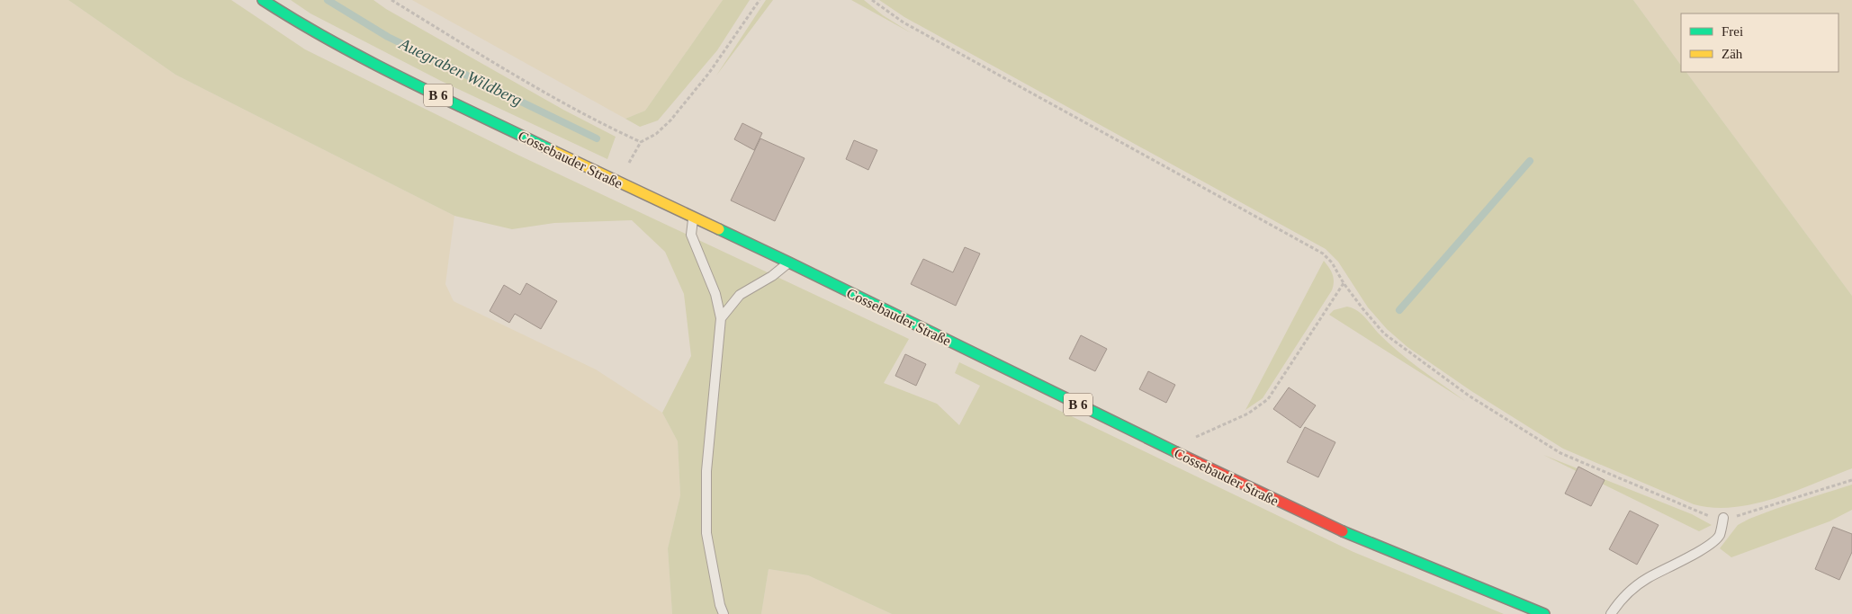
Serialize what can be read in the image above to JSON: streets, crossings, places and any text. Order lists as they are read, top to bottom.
{
  "streets": {
    "main road": ["B 6", "Cossebauder Straße"]
  },
  "water": ["Auegraben Wildberg"],
  "legend": ["Frei", "Zäh"]
}
